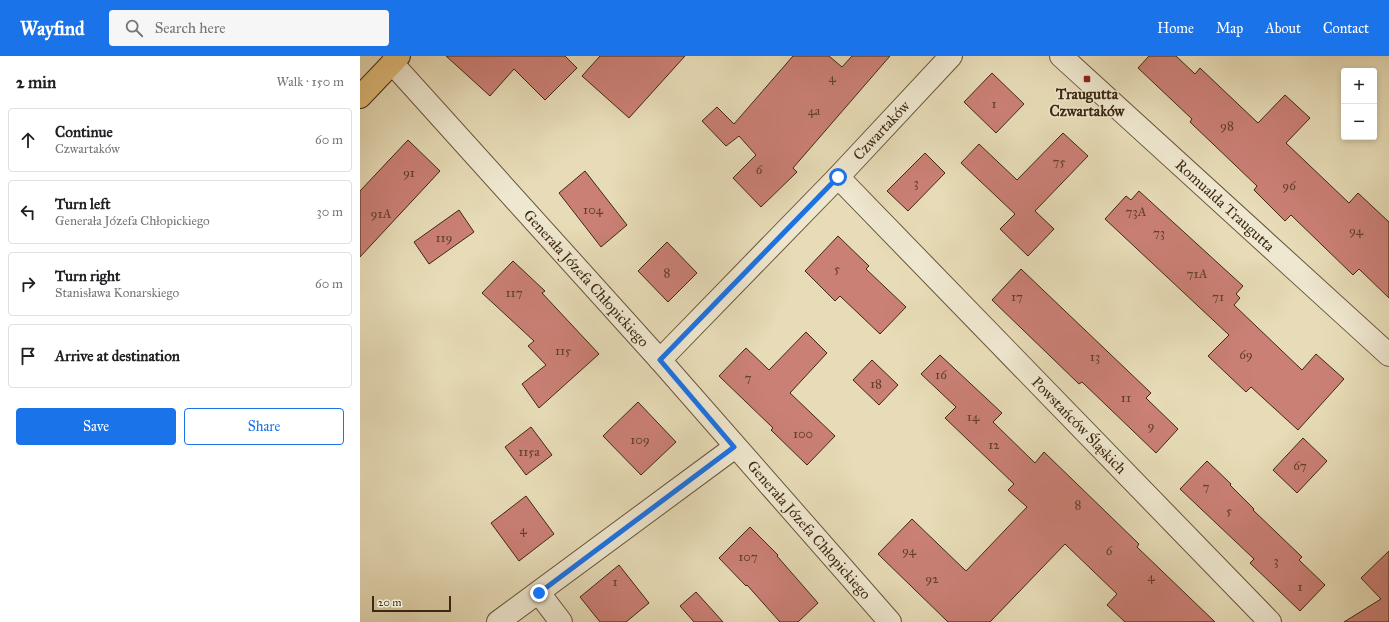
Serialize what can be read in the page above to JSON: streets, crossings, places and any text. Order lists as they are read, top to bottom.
{
  "streets": {
    "street": [
      "Czwartaków",
      "Romualda Traugutta",
      "Generała Józefa Chłopickiego",
      "Powstańców Śląskich"
    ]
  },
  "crossings": [
    ["Czwartaków", "Generała Józefa Chłopickiego"],
    ["Czwartaków", "Powstańców Śląskich"]
  ],
  "places": {
    "transit": ["Traugutta Czwartaków"]
  },
  "house_numbers": [
    "4",
    "1",
    "4a",
    "98",
    "75",
    "6",
    "91",
    "3",
    "96",
    "104",
    "73A",
    "91A",
    "94",
    "73",
    "119",
    "5",
    "8",
    "71A",
    "117",
    "17",
    "71",
    "115",
    "69",
    "13",
    "16",
    "7",
    "18",
    "11",
    "14",
    "9",
    "100",
    "109",
    "12",
    "115a",
    "67",
    "7",
    "8",
    "5",
    "4",
    "94",
    "6",
    "107",
    "3",
    "4",
    "92",
    "1",
    "1"
  ],
  "scale_bar": "20 m",
  "page": {
    "header": "Wayfind",
    "search": "Search here",
    "nav": [
      "Home",
      "Map",
      "About",
      "Contact"
    ],
    "heading": ["2 min", "Walk · 150 m"],
    "map_buttons": ["+", "−"],
    "list": [
      ["Continue", "Czwartaków", "60 m"],
      ["Turn left", "Generała Józefa Chłopickiego", "30 m"],
      ["Turn right", "Stanisława Konarskiego", "60 m"],
      "Arrive at destination"
    ],
    "buttons": ["Save", "Share"],
    "scale": "20 m"
  }
}
